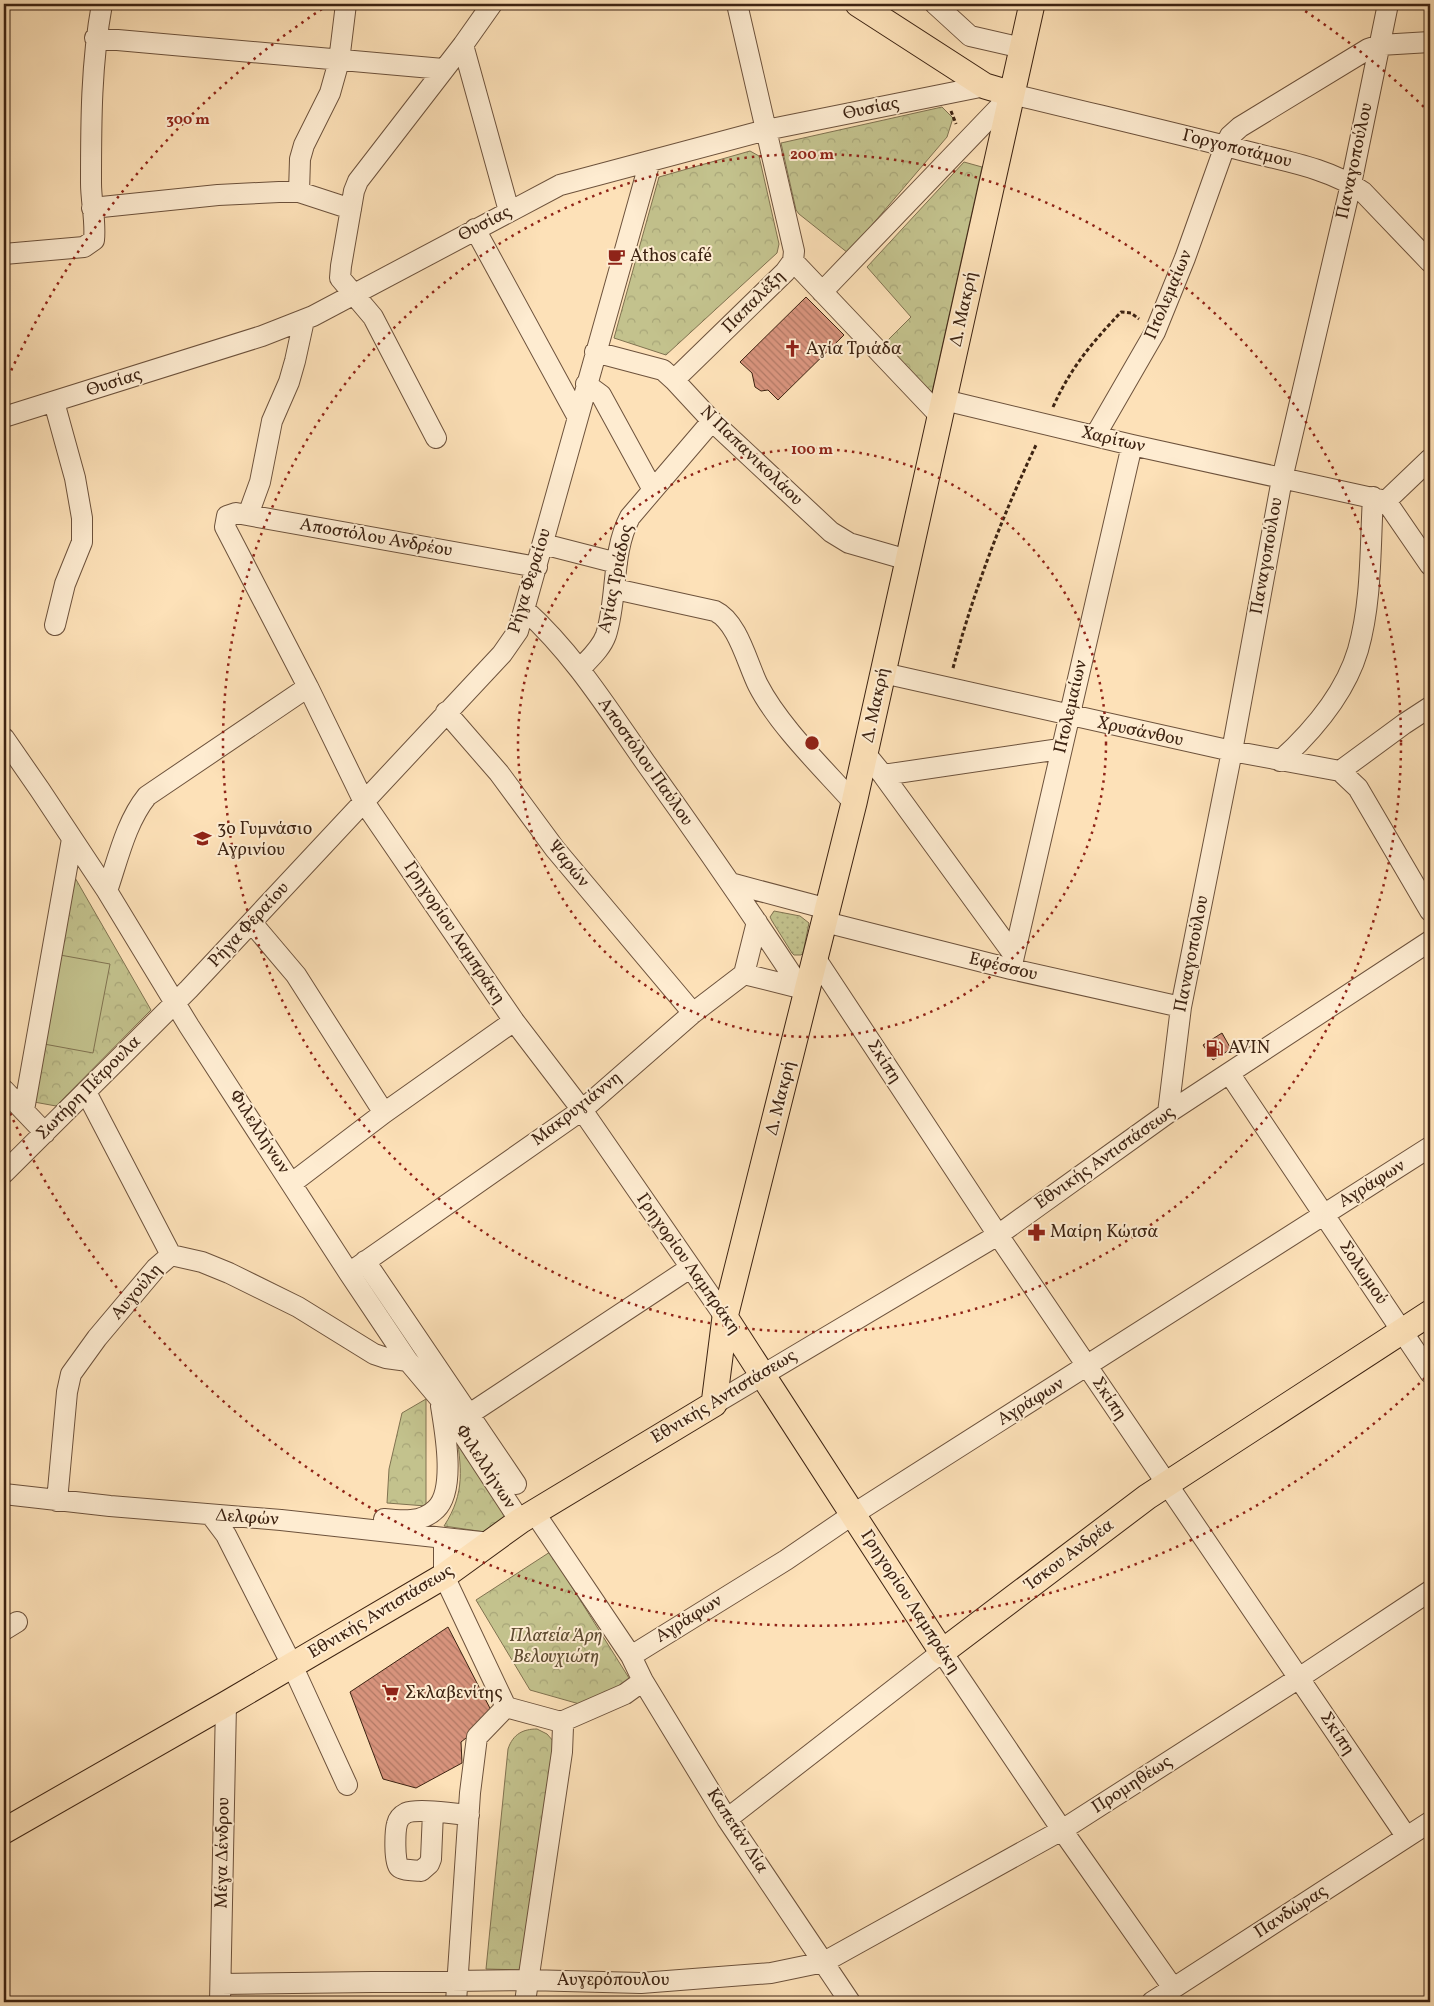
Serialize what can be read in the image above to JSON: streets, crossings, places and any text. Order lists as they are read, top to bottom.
{
  "streets": {
    "main road": [
      "Δ. Μακρή",
      "Γρηγορίου Λαμπράκη",
      "Εθνικής Αντιστάσεως",
      "Ίσκου Ανδρέα"
    ],
    "street": [
      "Θυσίας",
      "Γοργοποτάμου",
      "Παναγοπούλου",
      "Πτολεμαίων",
      "Παπαλέξη",
      "Χαρίτων",
      "Ν Παπανικολάου",
      "Αποστόλου Ανδρέου",
      "Αγίας Τριάδος",
      "Ρήγα Φεραίου",
      "Χρυσάνθου",
      "Αποστόλου Παύλου",
      "Ψαρών",
      "Εφέσσου",
      "Σκίπη",
      "Σωτήρη Πέτρουλα",
      "Μακρυγιάννη",
      "Φιλελλήνων",
      "Αγράφων",
      "Σολωμού",
      "Αυγούλη",
      "Δελφών",
      "Προμηθέως",
      "Καπετάν Δία",
      "Μέγα Δένδρου",
      "Πανδώρας",
      "Αυγερόπουλου"
    ]
  },
  "crossings": [
    ["Θυσίας", "Παπαλέξη"],
    ["Θυσίας", "Ρήγα Φεραίου"],
    ["Γοργοποτάμου", "Παναγοπούλου"],
    ["Γοργοποτάμου", "Πτολεμαίων"],
    ["Γοργοποτάμου", "Δ. Μακρή"],
    ["Παναγοπούλου", "Πτολεμαίων"],
    ["Παναγοπούλου", "Χαρίτων"],
    ["Παναγοπούλου", "Χρυσάνθου"],
    ["Παναγοπούλου", "Εφέσσου"],
    ["Παναγοπούλου", "Εθνικής Αντιστάσεως"],
    ["Πτολεμαίων", "Χαρίτων"],
    ["Πτολεμαίων", "Χρυσάνθου"],
    ["Πτολεμαίων", "Εφέσσου"],
    ["Παπαλέξη", "Ν Παπανικολάου"],
    ["Δ. Μακρή", "Χαρίτων"],
    ["Δ. Μακρή", "Ν Παπανικολάου"],
    ["Δ. Μακρή", "Χρυσάνθου"],
    ["Δ. Μακρή", "Αποστόλου Παύλου"],
    ["Δ. Μακρή", "Γρηγορίου Λαμπράκη"],
    ["Δ. Μακρή", "Εφέσσου"],
    ["Δ. Μακρή", "Σκίπη"],
    ["Δ. Μακρή", "Εθνικής Αντιστάσεως"],
    ["Ν Παπανικολάου", "Αγίας Τριάδος"],
    ["Ν Παπανικολάου", "Ρήγα Φεραίου"],
    ["Αποστόλου Ανδρέου", "Ρήγα Φεραίου"],
    ["Αποστόλου Ανδρέου", "Γρηγορίου Λαμπράκη"],
    ["Αγίας Τριάδος", "Αποστόλου Παύλου"],
    ["Ρήγα Φεραίου", "Αποστόλου Παύλου"],
    ["Ρήγα Φεραίου", "Ψαρών"],
    ["Ρήγα Φεραίου", "Γρηγορίου Λαμπράκη"],
    ["Ρήγα Φεραίου", "Σωτήρη Πέτρουλα"],
    ["Ρήγα Φεραίου", "Φιλελλήνων"],
    ["Αποστόλου Παύλου", "Εφέσσου"],
    ["Ψαρών", "Μακρυγιάννη"],
    ["Γρηγορίου Λαμπράκη", "Μακρυγιάννη"],
    ["Γρηγορίου Λαμπράκη", "Εθνικής Αντιστάσεως"],
    ["Γρηγορίου Λαμπράκη", "Αγράφων"],
    ["Γρηγορίου Λαμπράκη", "Ίσκου Ανδρέα"],
    ["Γρηγορίου Λαμπράκη", "Προμηθέως"],
    ["Γρηγορίου Λαμπράκη", "Πανδώρας"],
    ["Σκίπη", "Εθνικής Αντιστάσεως"],
    ["Σκίπη", "Αγράφων"],
    ["Σκίπη", "Ίσκου Ανδρέα"],
    ["Σκίπη", "Προμηθέως"],
    ["Σκίπη", "Πανδώρας"],
    ["Σωτήρη Πέτρουλα", "Φιλελλήνων"],
    ["Σωτήρη Πέτρουλα", "Αυγούλη"],
    ["Μακρυγιάννη", "Φιλελλήνων"],
    ["Φιλελλήνων", "Εθνικής Αντιστάσεως"],
    ["Φιλελλήνων", "Αγράφων"],
    ["Φιλελλήνων", "Καπετάν Δία"],
    ["Εθνικής Αντιστάσεως", "Σολωμού"],
    ["Εθνικής Αντιστάσεως", "Δελφών"],
    ["Εθνικής Αντιστάσεως", "Μέγα Δένδρου"],
    ["Αγράφων", "Σολωμού"],
    ["Αγράφων", "Καπετάν Δία"],
    ["Σολωμού", "Ίσκου Ανδρέα"],
    ["Αυγούλη", "Δελφών"],
    ["Ίσκου Ανδρέα", "Καπετάν Δία"],
    ["Προμηθέως", "Καπετάν Δία"],
    ["Προμηθέως", "Αυγερόπουλου"],
    ["Καπετάν Δία", "Αυγερόπουλου"],
    ["Μέγα Δένδρου", "Αυγερόπουλου"]
  ],
  "parks": ["Πλατεία Άρη Βελουχιώτη"],
  "places": {
    "cafe": ["Athos café"],
    "church": ["Αγία Τριάδα"],
    "school or university": ["3ο Γυμνάσιο Αγρινίου"],
    "fuel station": ["AVIN"],
    "pharmacy": ["Μαίρη Κώτσα"],
    "supermarket": ["Σκλαβενίτης"]
  },
  "rings": ["300 m", "200 m", "100 m"]
}
